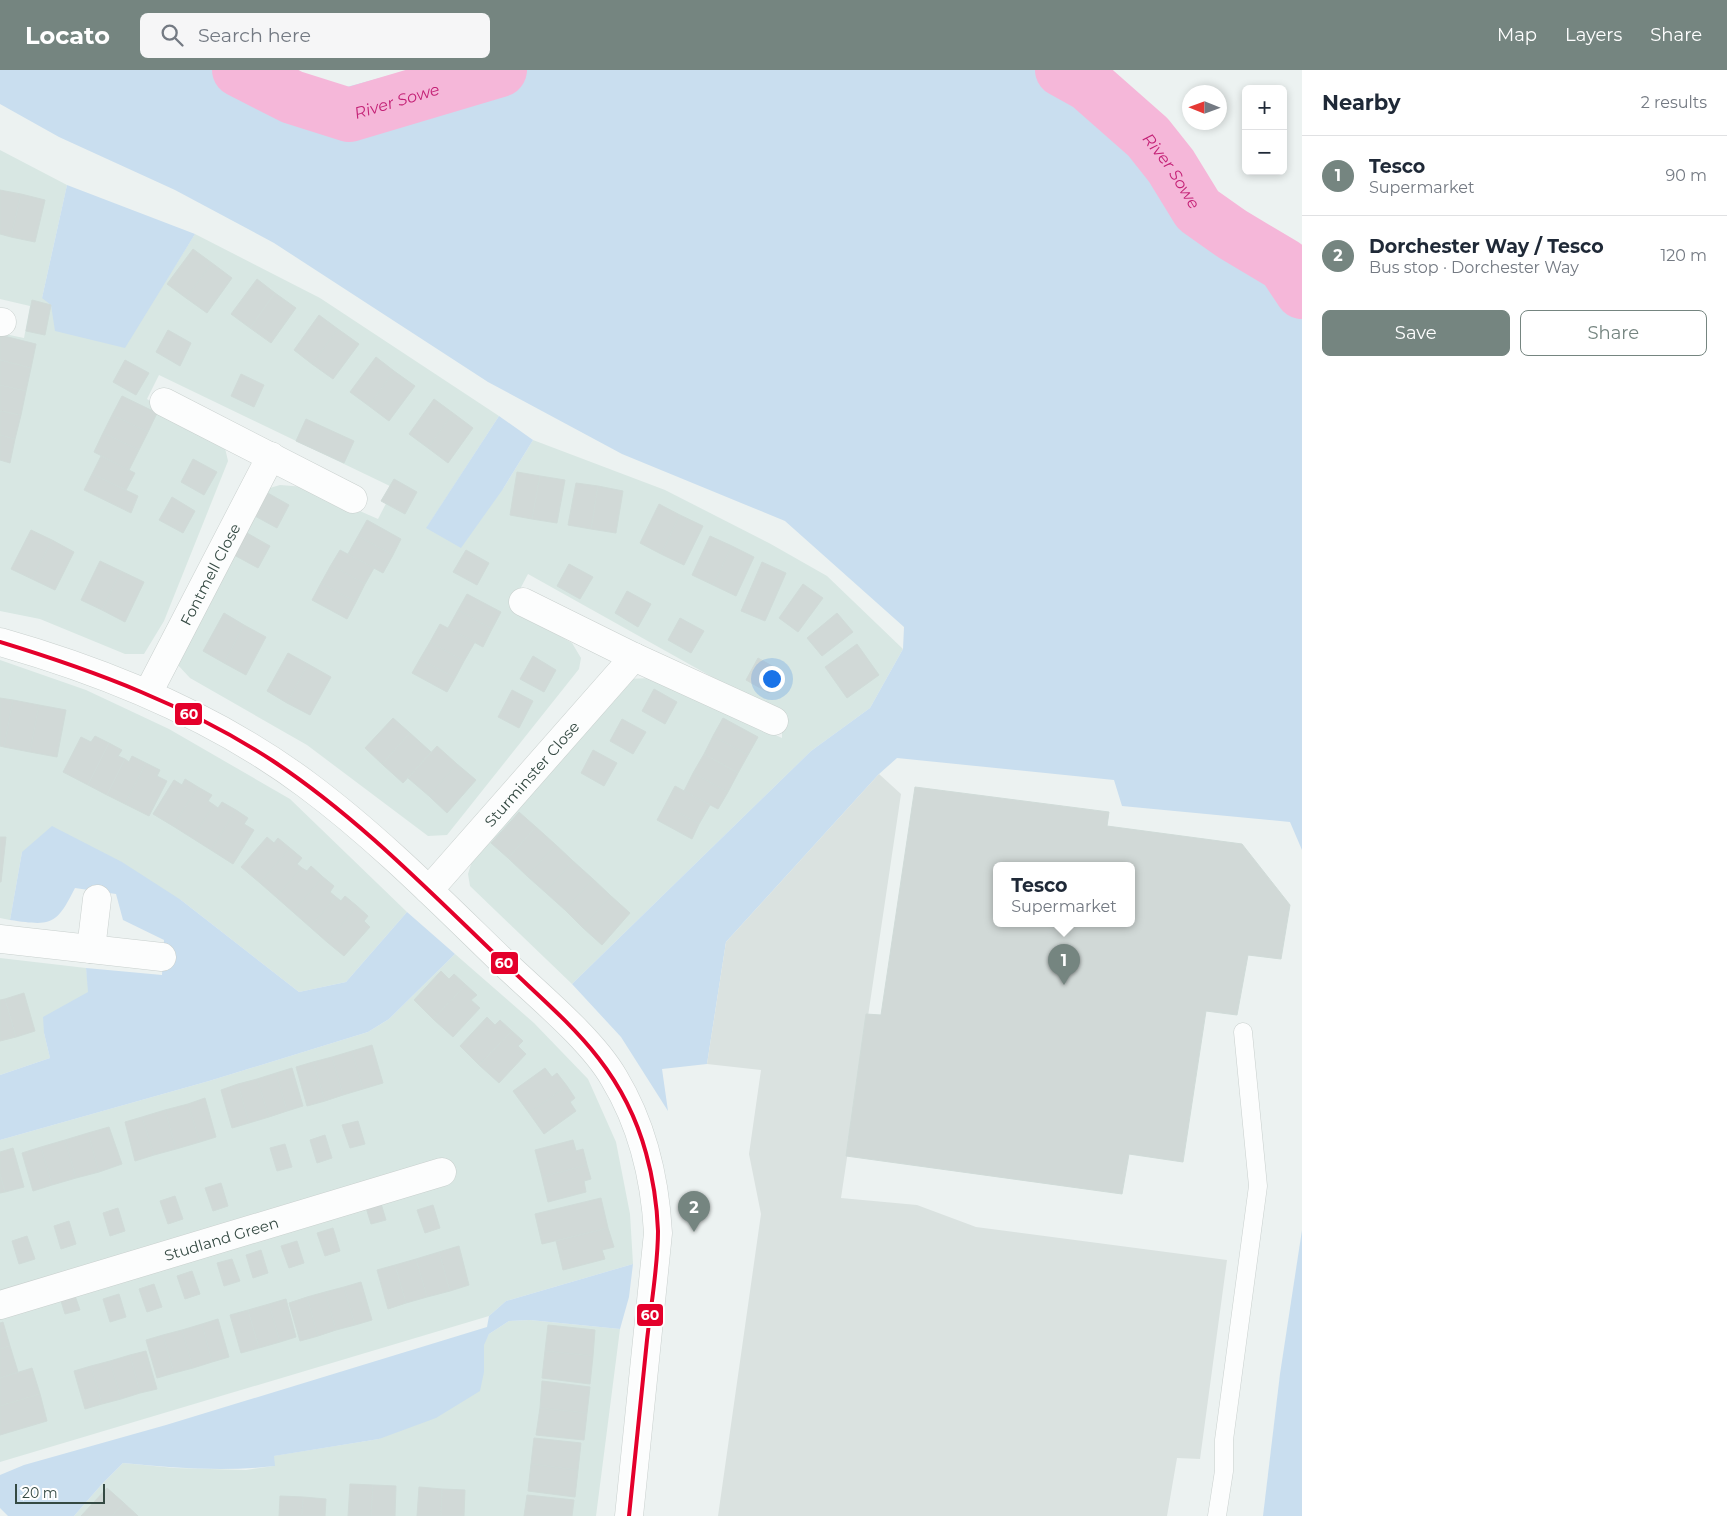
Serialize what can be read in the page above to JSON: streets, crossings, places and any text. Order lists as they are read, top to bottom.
{
  "streets": {
    "street": ["Fontmell Close", "Sturminster Close", "Studland Green"]
  },
  "water": ["River Sowe"],
  "lines": ["transit line 60"],
  "scale_bar": "20 m",
  "north": "left",
  "page": {
    "header": "Locato",
    "search": "Search here",
    "nav": ["Map", "Layers", "Share"],
    "heading": ["Nearby", "2 results"],
    "map_buttons": ["+", "−"],
    "list": [
      {
        "mark": "1",
        "name": "Tesco",
        "note": "Supermarket",
        "value": "90 m"
      },
      {
        "mark": "2",
        "name": "Dorchester Way / Tesco",
        "note": "Bus stop · Dorchester Way",
        "value": "120 m"
      }
    ],
    "buttons": ["Save", "Share"],
    "popup": ["Tesco", "Supermarket"],
    "pins": ["1", "2"],
    "scale": "20 m"
  }
}
